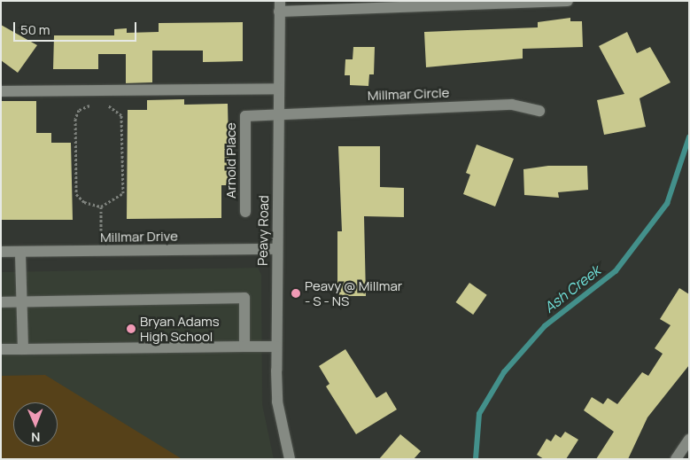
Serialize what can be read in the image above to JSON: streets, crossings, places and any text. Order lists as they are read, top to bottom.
{
  "streets": {
    "street": [
      "Millmar Circle",
      "Arnold Place",
      "Peavy Road",
      "Millmar Drive"
    ]
  },
  "crossings": [
    ["Millmar Circle", "Arnold Place"],
    ["Millmar Circle", "Peavy Road"],
    ["Arnold Place", "Peavy Road"],
    ["Peavy Road", "Millmar Drive"]
  ],
  "water": ["Ash Creek"],
  "places": ["Peavy @ Millmar - S - NS", "Bryan Adams High School"],
  "scale_bar": "50 m",
  "north": "bottom"
}
